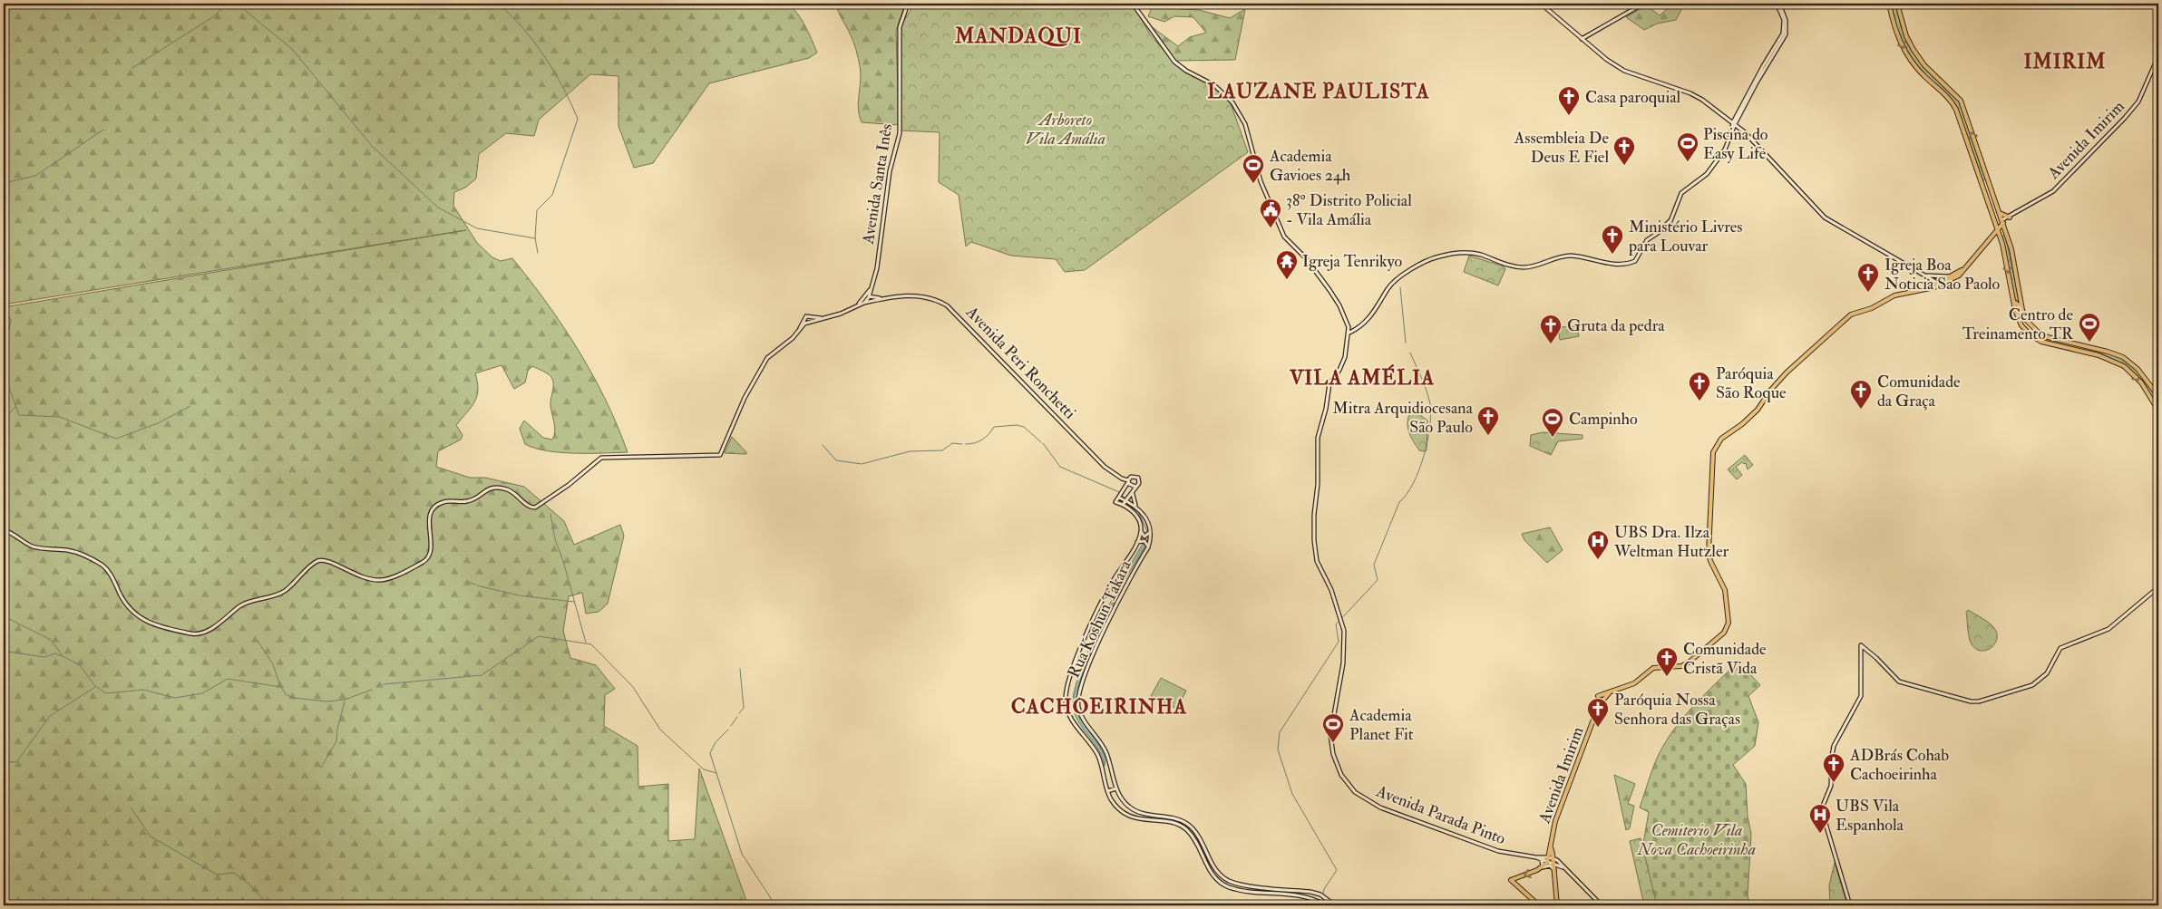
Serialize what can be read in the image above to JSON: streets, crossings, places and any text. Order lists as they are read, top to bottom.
{
  "streets": {
    "main road": [
      "Avenida Imirim",
      "Avenida Santa Inês",
      "Avenida Peri Ronchetti",
      "Rua Koshun Takara",
      "Avenida Parada Pinto"
    ]
  },
  "crossings": [
    ["Avenida Imirim", "Avenida Parada Pinto"]
  ],
  "districts": [
    "MANDAQUI",
    "IMIRIM",
    "LAUZANE PAULISTA",
    "VILA AMÉLIA",
    "CACHOEIRINHA"
  ],
  "parks": ["Arboreto Vila Amália", "Cemiterio Vila Nova Cachoeirinha"],
  "places": {
    "church": [
      "Casa paroquial",
      "Assembleia De Deus E Fiel",
      "Ministério Livres para Louvar",
      "Igreja Boa Noticia Sao Paolo",
      "Gruta da pedra",
      "Paróquia São Roque",
      "Comunidade da Graça",
      "Mitra Arquidiocesana São Paulo",
      "Comunidade Cristã Vida",
      "Paróquia Nossa Senhora das Graças",
      "ADBrás Cohab Cachoeirinha"
    ],
    "sports": [
      "Piscina do Easy Life",
      "Academia Gavioes 24h",
      "Centro de Treinamento TR",
      "Campinho",
      "Academia Planet Fit"
    ],
    "public building": ["38º Distrito Policial - Vila Amália"],
    "temple": ["Igreja Tenrikyo"],
    "hospital": ["UBS Dra. Ilza Weltman Hutzler", "UBS Vila Espanhola"]
  }
}
